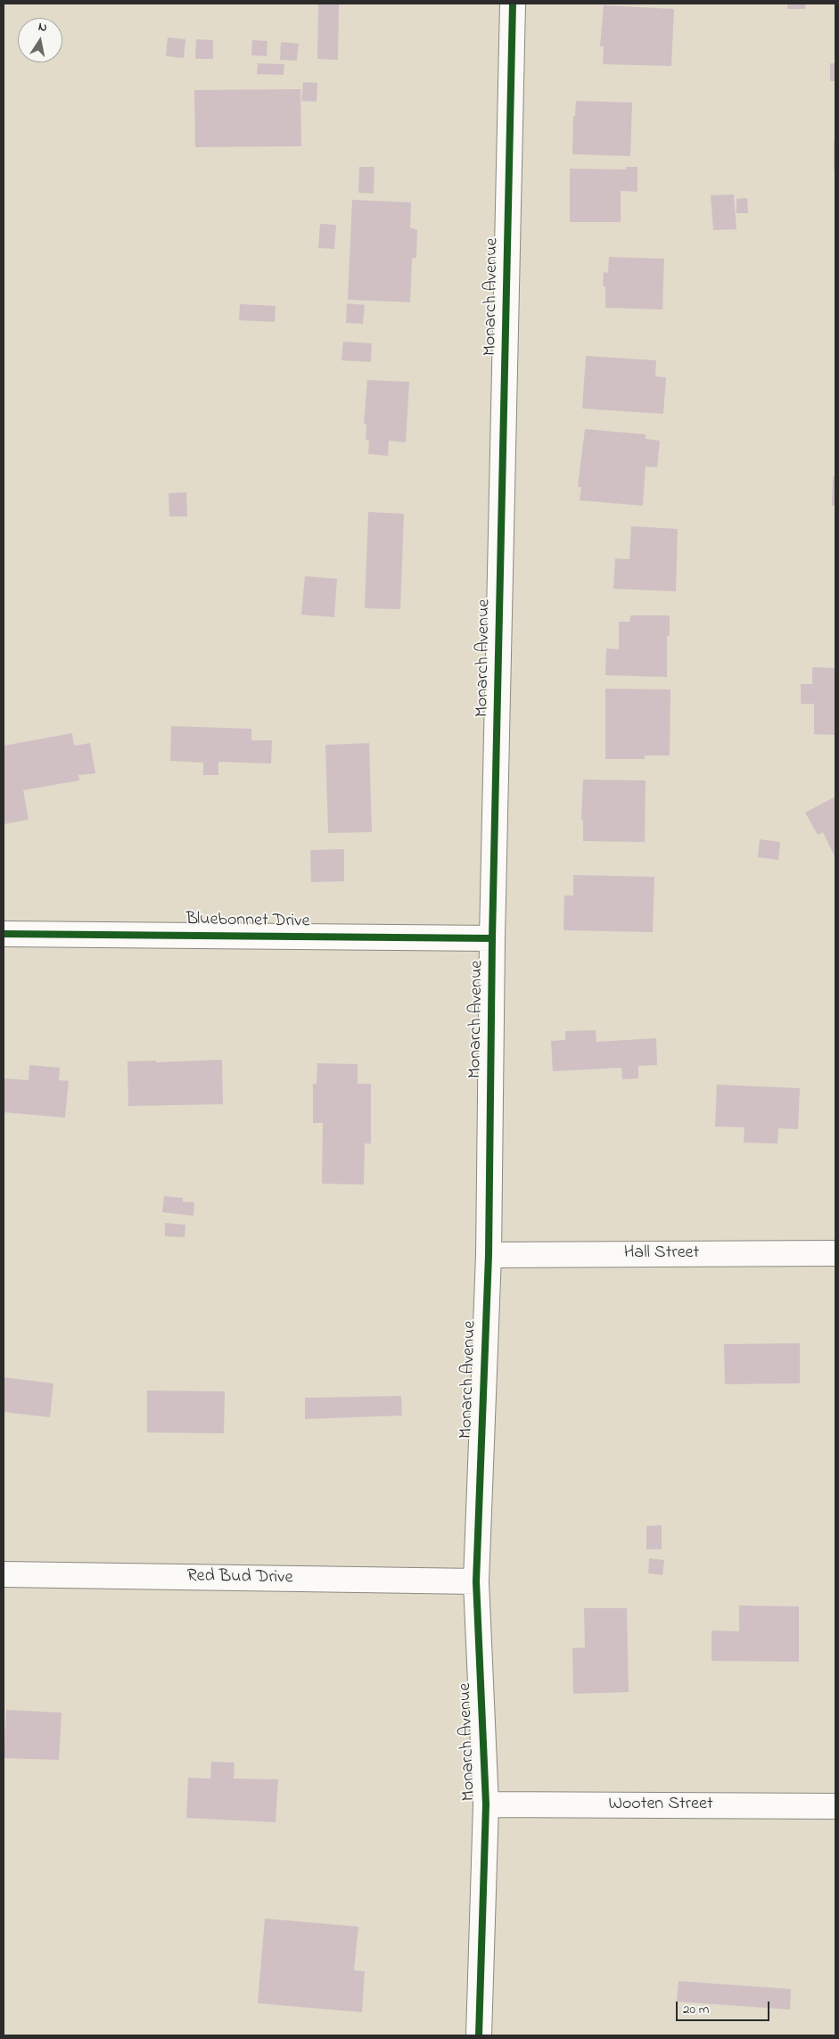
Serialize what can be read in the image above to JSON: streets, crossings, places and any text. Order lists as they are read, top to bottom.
{
  "streets": {
    "street": [
      "Monarch Avenue",
      "Bluebonnet Drive",
      "Hall Street",
      "Red Bud Drive",
      "Wooten Street"
    ]
  },
  "crossings": [
    ["Monarch Avenue", "Bluebonnet Drive"],
    ["Monarch Avenue", "Hall Street"],
    ["Monarch Avenue", "Red Bud Drive"],
    ["Monarch Avenue", "Wooten Street"]
  ],
  "scale_bar": "20 m",
  "north": "top"
}
